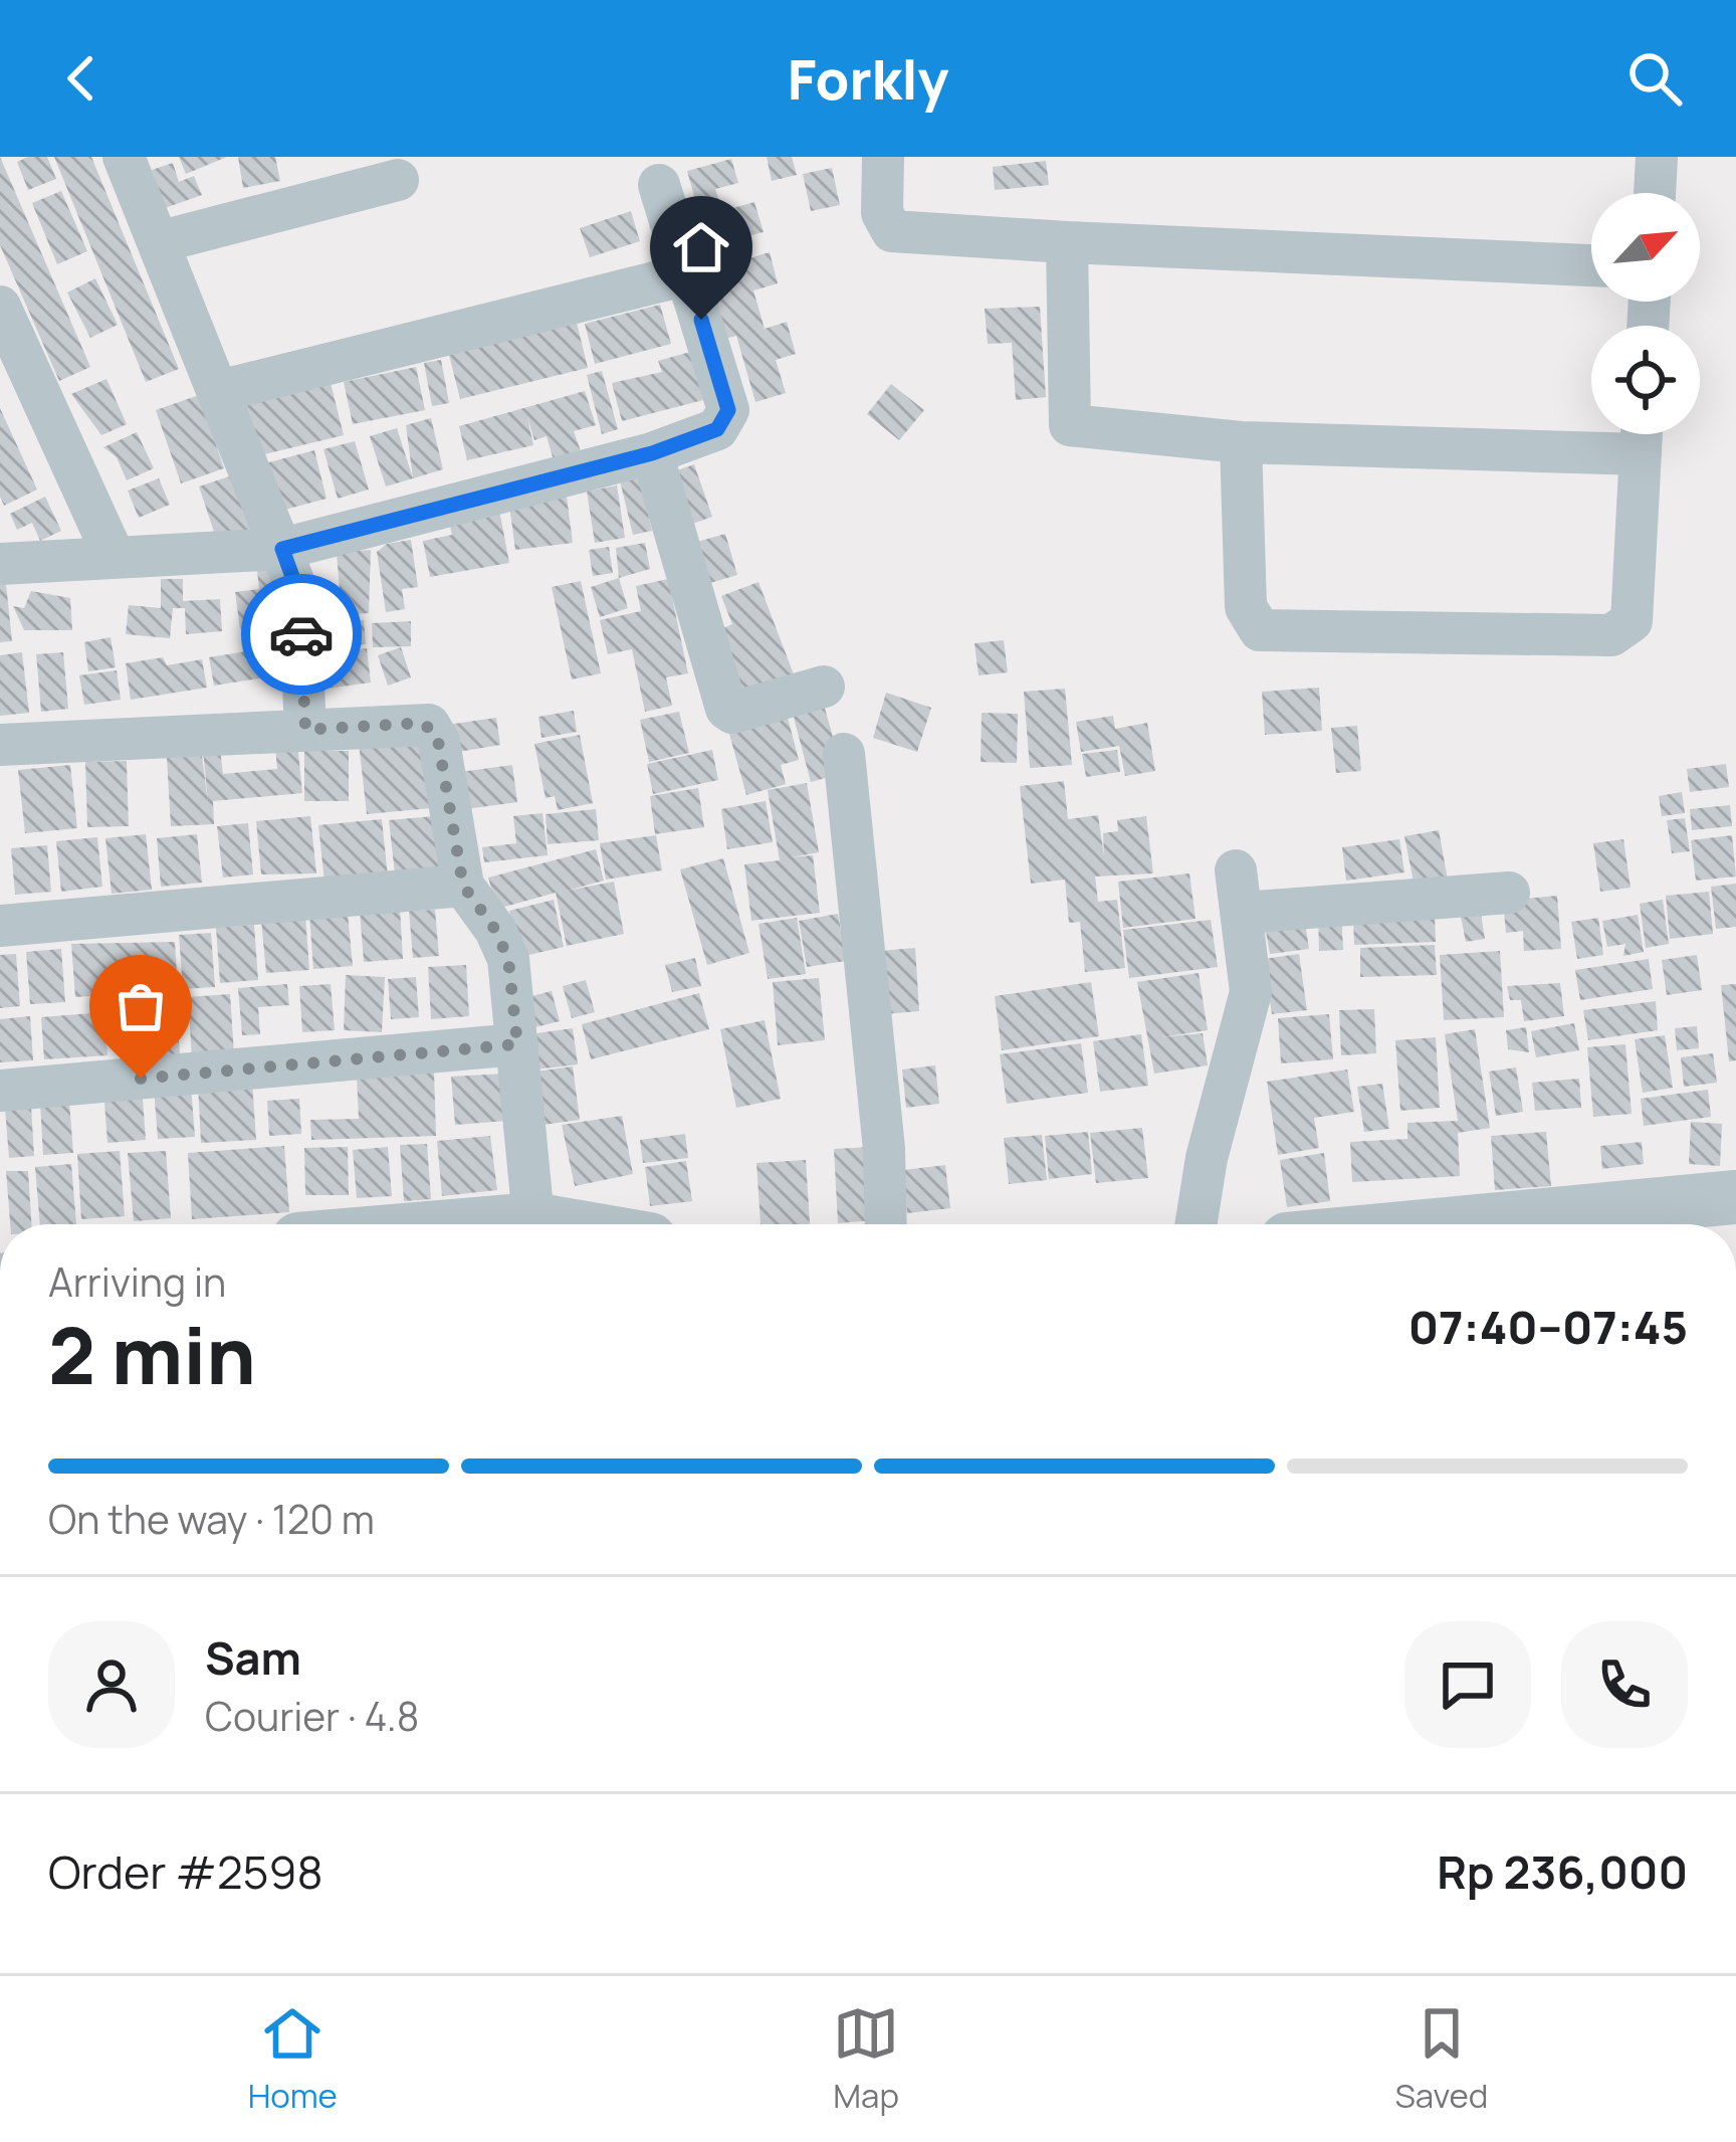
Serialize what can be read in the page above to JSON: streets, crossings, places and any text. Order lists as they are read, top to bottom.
{
  "north": "top right",
  "page": {
    "header": "Forkly",
    "heading": ["2 min", "Arriving in", "07:40–07:45"],
    "panel": [
      "Sam",
      "Courier · 4.8",
      "Order #2598",
      "Rp 236,000"
    ],
    "bar": "On the way · 120 m",
    "tabs": ["Home", "Map", "Saved"]
  }
}
